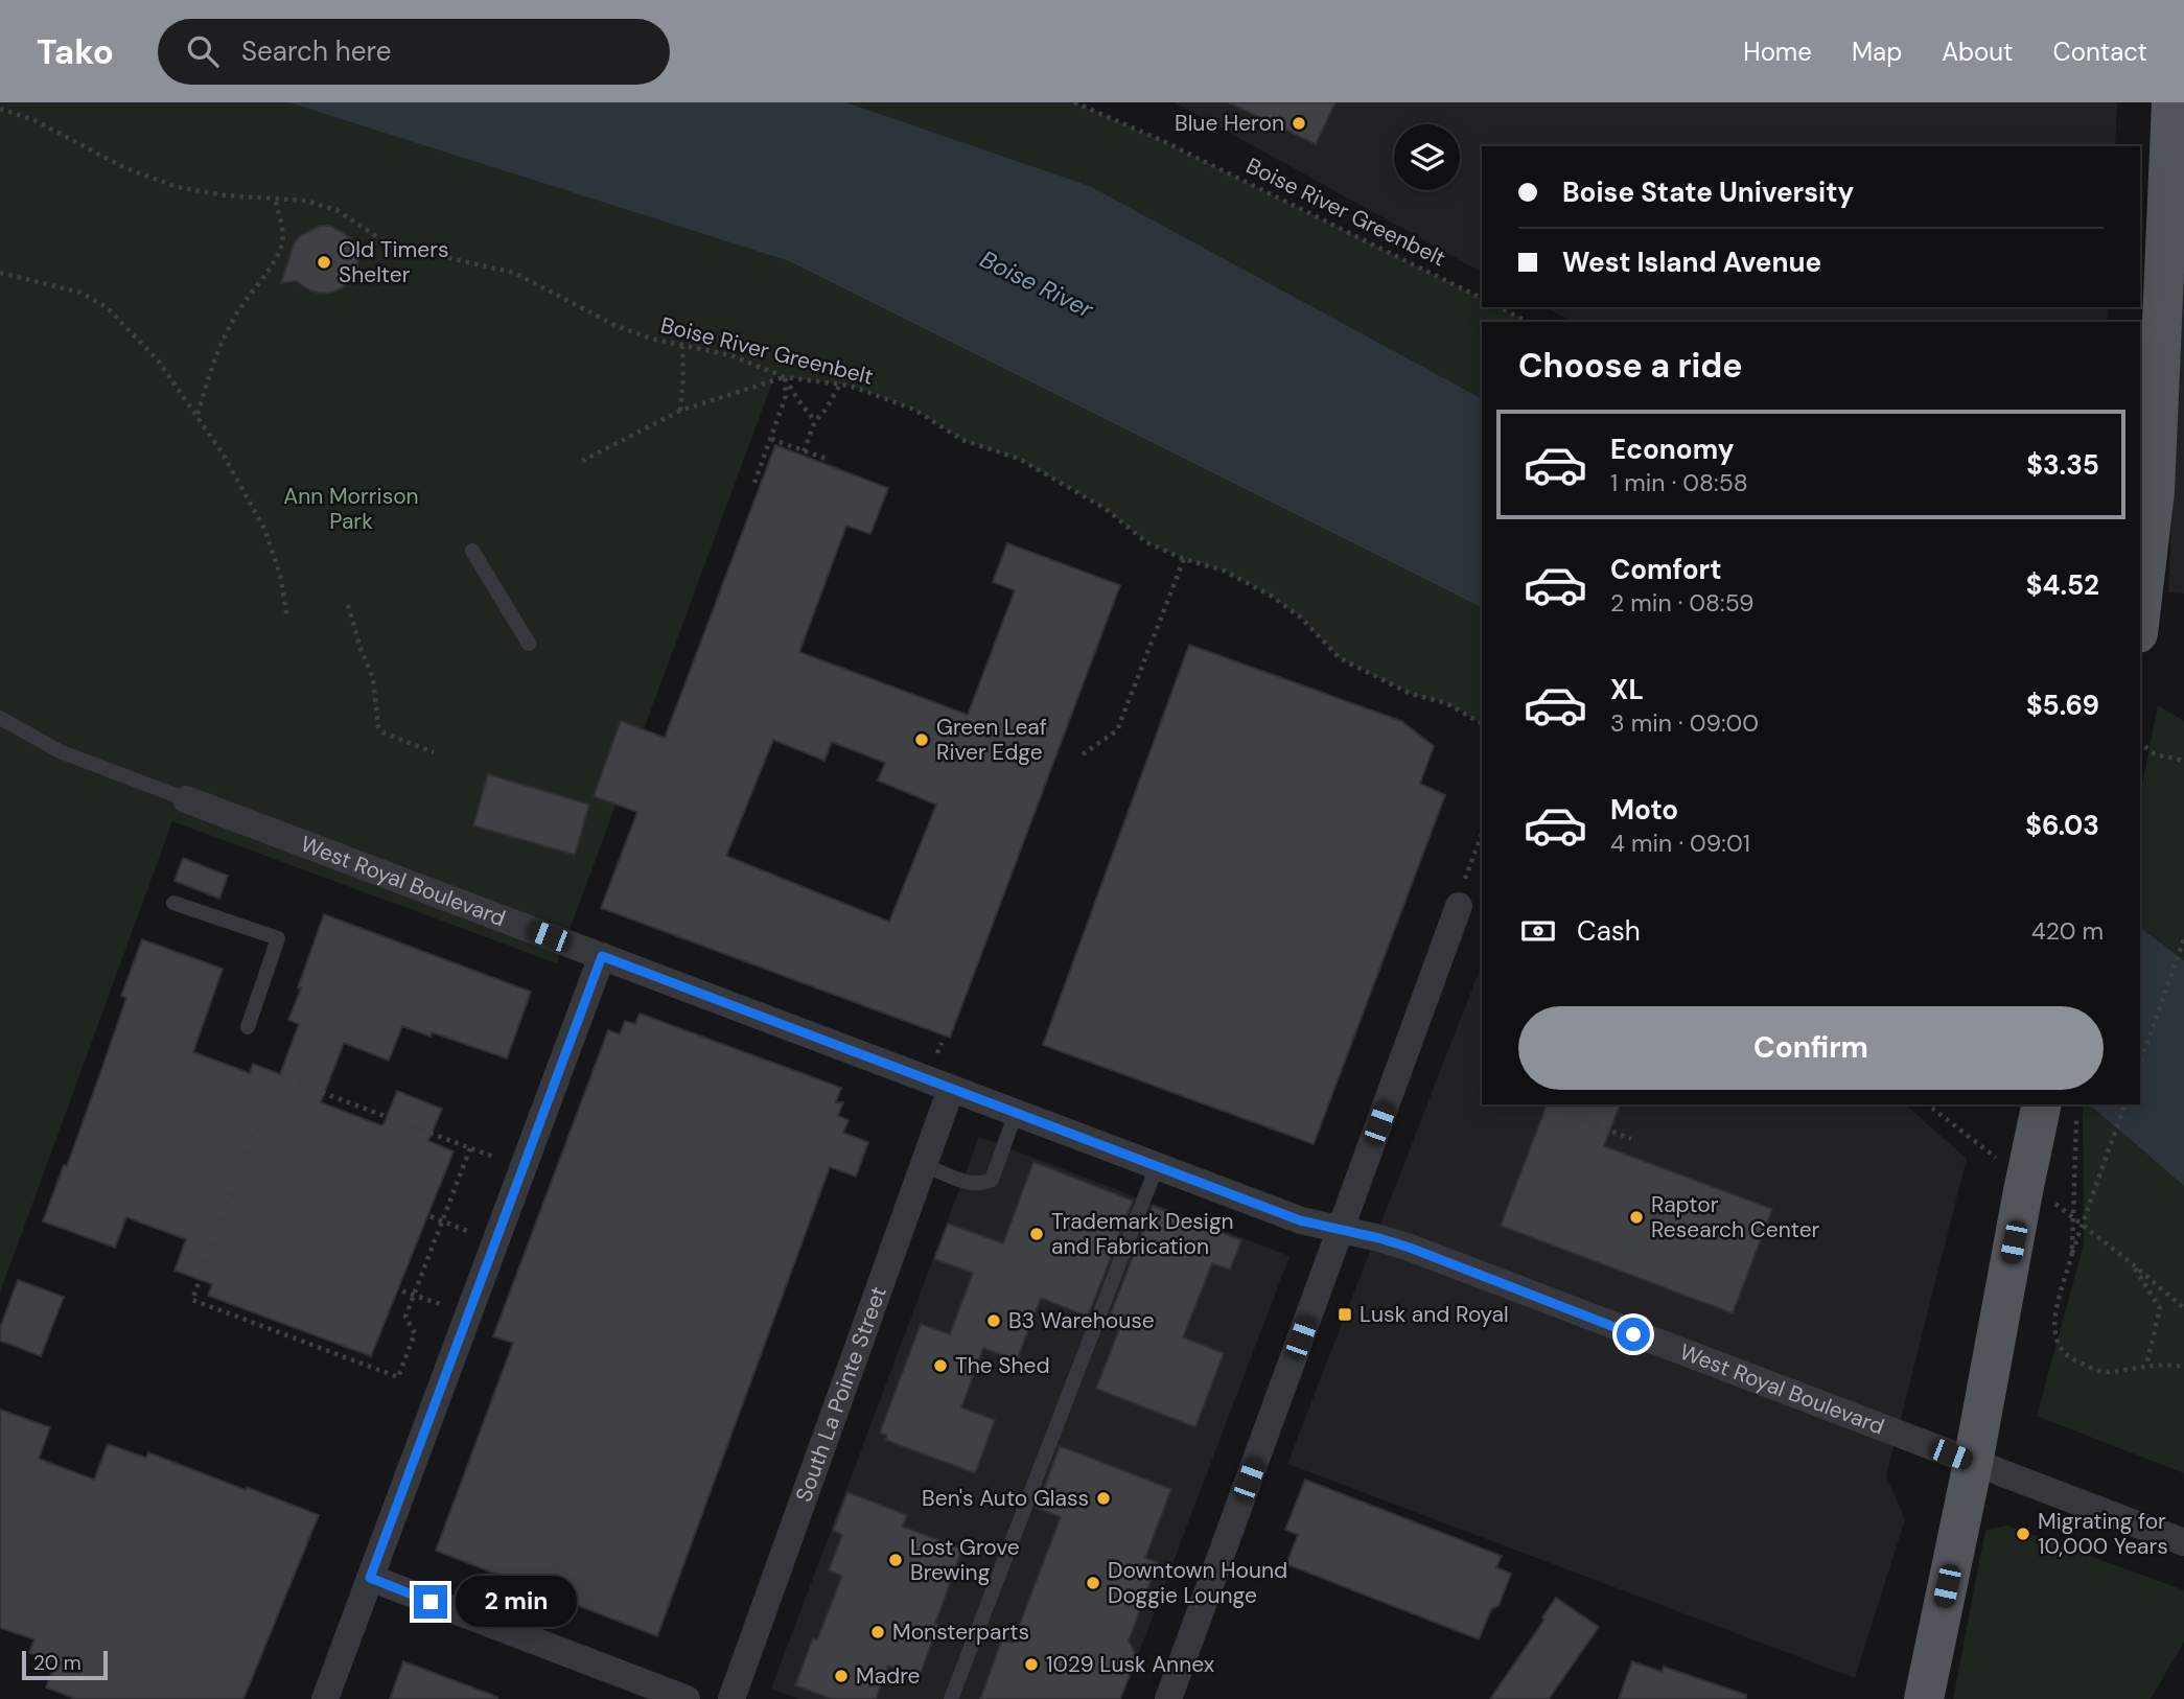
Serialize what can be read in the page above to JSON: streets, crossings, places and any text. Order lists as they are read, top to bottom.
{
  "streets": {
    "street": ["West Royal Boulevard", "South La Pointe Street"],
    "path": ["Boise River Greenbelt"]
  },
  "crossings": [
    ["West Royal Boulevard", "South La Pointe Street"]
  ],
  "water": ["Boise River"],
  "parks": ["Ann Morrison Park"],
  "places": {
    "other": [
      "Blue Heron",
      "Old Timers Shelter",
      "Green Leaf River Edge",
      "Raptor Research Center",
      "Trademark Design and Fabrication",
      "B3 Warehouse",
      "The Shed",
      "Ben's Auto Glass",
      "Migrating for 10,000 Years",
      "Lost Grove Brewing",
      "Downtown Hound Doggie Lounge",
      "Monsterparts",
      "1029 Lusk Annex",
      "Madre"
    ],
    "transit": ["Lusk and Royal"]
  },
  "scale_bar": "20 m",
  "page": {
    "header": "Tako",
    "search": "Search here",
    "nav": [
      "Home",
      "Map",
      "About",
      "Contact"
    ],
    "banner": ["Boise State University", "West Island Avenue"],
    "heading": "Choose a ride",
    "list": [
      {
        "name": "Economy",
        "note": "1 min · 08:58",
        "value": "$3.35"
      },
      {
        "name": "Comfort",
        "note": "2 min · 08:59",
        "value": "$4.52"
      },
      {
        "name": "XL",
        "note": "3 min · 09:00",
        "value": "$5.69"
      },
      {
        "name": "Moto",
        "note": "4 min · 09:01",
        "value": "$6.03"
      }
    ],
    "pay": ["Cash", "420 m"],
    "buttons": "Confirm",
    "bubble": "2 min",
    "scale": "20 m"
  }
}
